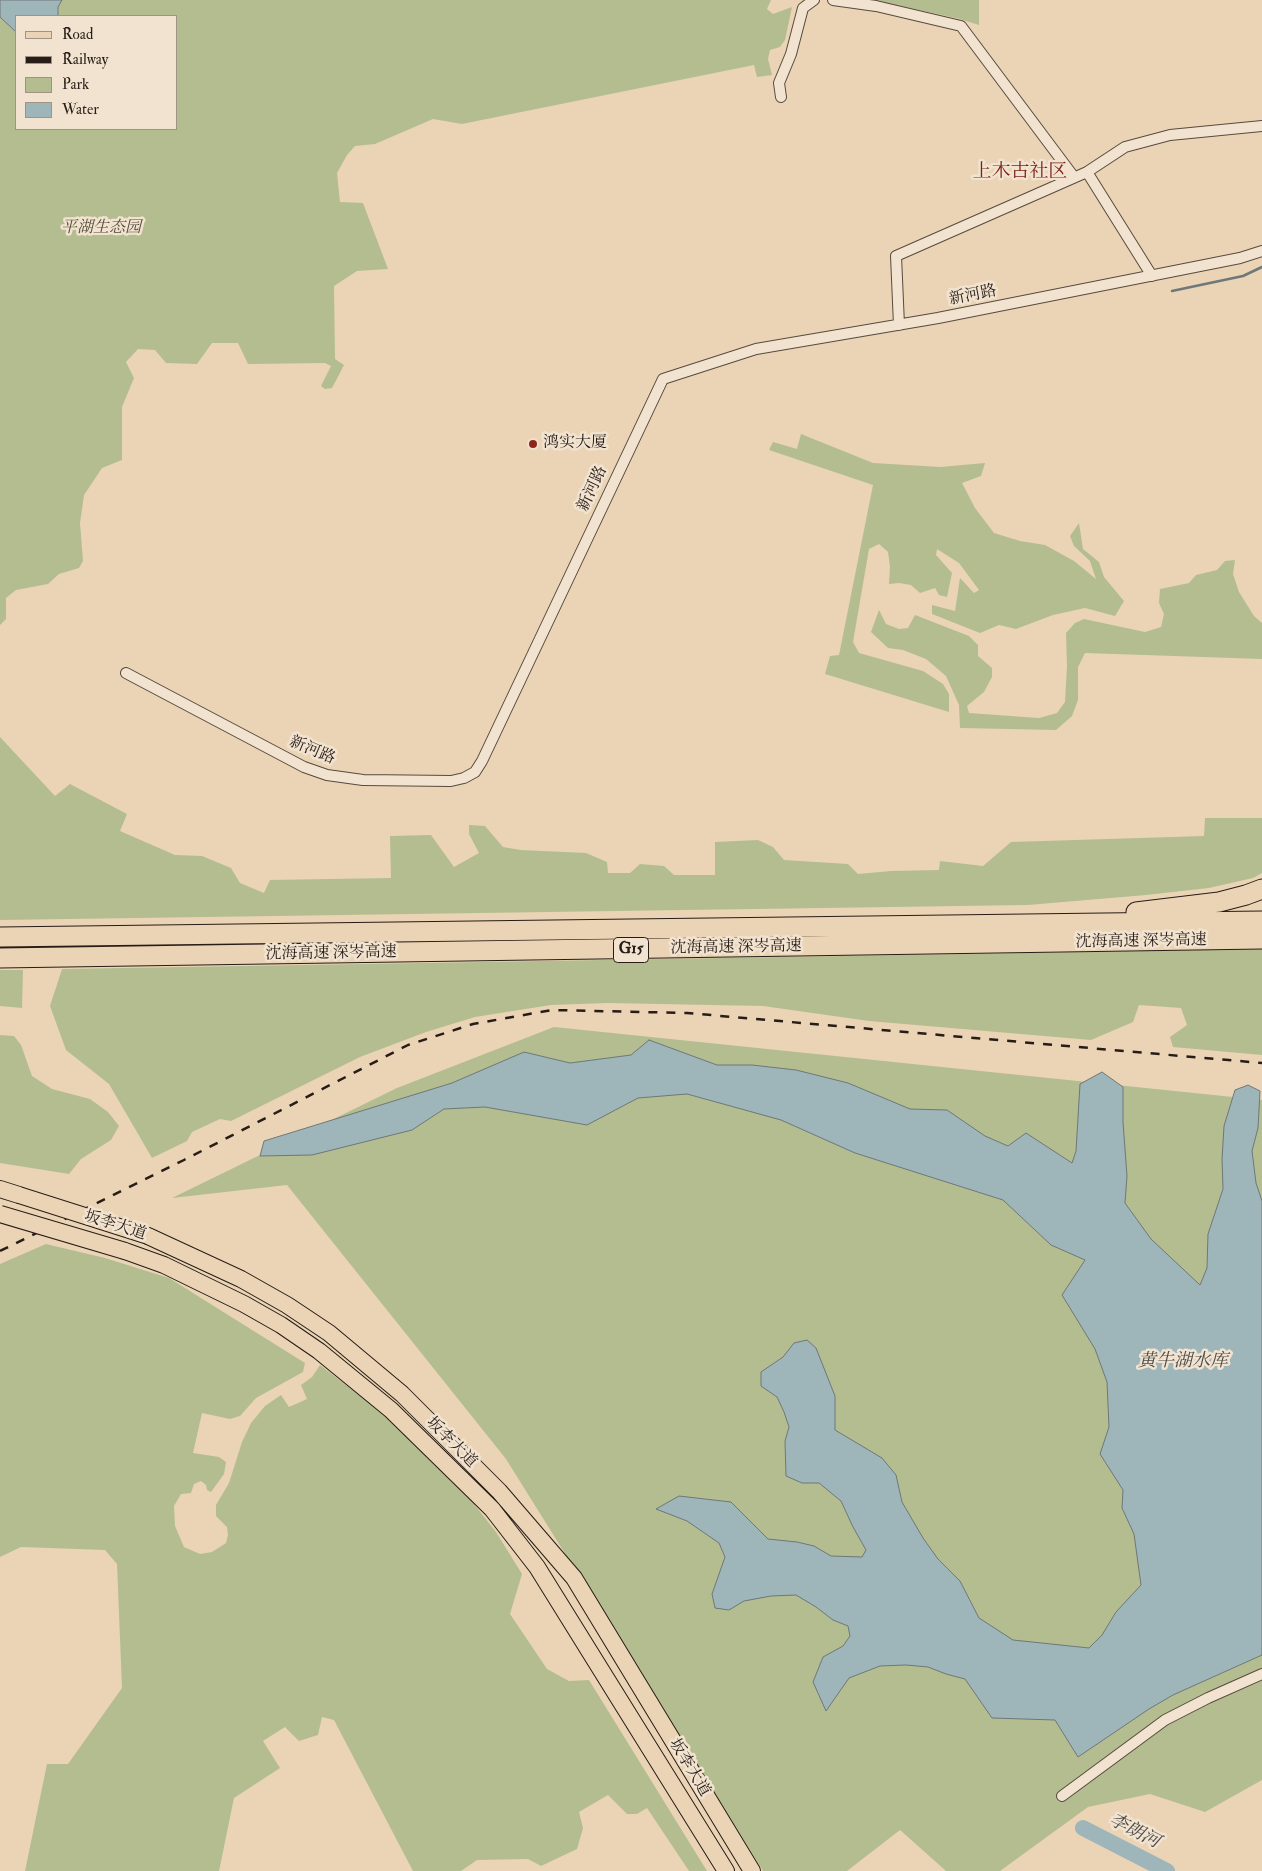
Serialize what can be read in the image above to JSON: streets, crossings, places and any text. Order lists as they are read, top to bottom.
{
  "streets": {
    "highway": ["沈海高速 深岑高速", "G15"],
    "main road": ["坂李大道"],
    "street": ["新河路"]
  },
  "districts": ["上木古社区"],
  "water": ["黄牛湖水库", "李朗河"],
  "parks": ["平湖生态园"],
  "places": ["鸿实大厦"],
  "legend": [
    "Road",
    "Railway",
    "Park",
    "Water"
  ]
}
